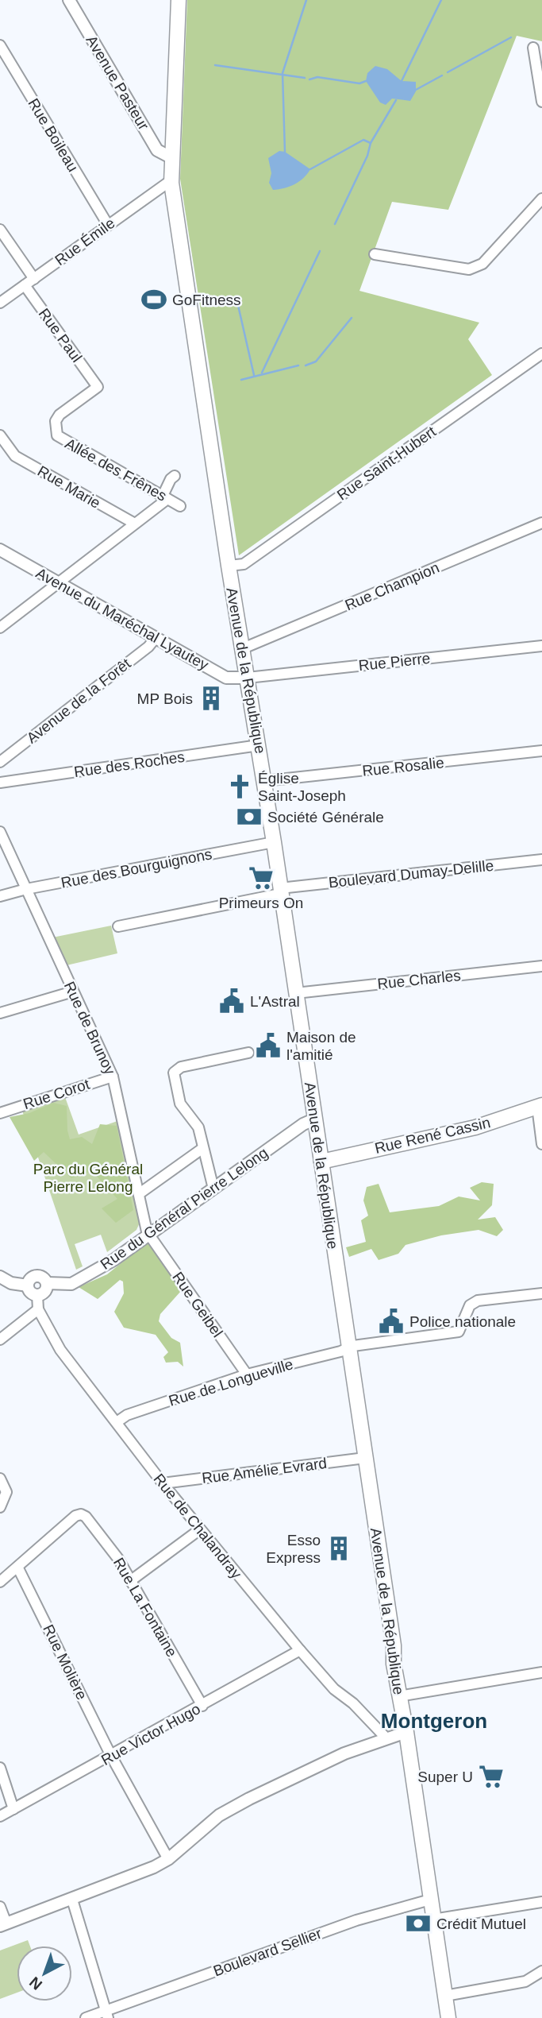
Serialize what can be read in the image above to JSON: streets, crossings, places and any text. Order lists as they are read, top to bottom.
{
  "streets": {
    "main road": ["Avenue de la République", "Rue René Cassin"],
    "street": [
      "Avenue Pasteur",
      "Rue Boileau",
      "Rue Émile",
      "Rue Paul",
      "Rue Saint-Hubert",
      "Allée des Frênes",
      "Rue Marie",
      "Rue Champion",
      "Avenue du Maréchal Lyautey",
      "Rue Pierre",
      "Avenue de la Forêt",
      "Rue des Roches",
      "Rue Rosalie",
      "Rue des Bourguignons",
      "Boulevard Dumay-Delille",
      "Rue Charles",
      "Rue de Brunoy",
      "Rue Corot",
      "Rue du Général Pierre Lelong",
      "Rue Geibel",
      "Rue de Longueville",
      "Rue Amélie Evrard",
      "Rue de Chalandray",
      "Rue La Fontaine",
      "Rue Molière",
      "Rue Victor Hugo",
      "Boulevard Sellier"
    ]
  },
  "crossings": [
    ["Avenue Pasteur", "Avenue de la République"],
    ["Rue Boileau", "Rue Émile"],
    ["Rue Émile", "Rue Paul"],
    ["Rue Émile", "Avenue de la République"],
    ["Rue Paul", "Allée des Frênes"],
    ["Rue Saint-Hubert", "Avenue de la République"],
    ["Rue Champion", "Avenue de la République"],
    ["Avenue du Maréchal Lyautey", "Rue Pierre"],
    ["Avenue du Maréchal Lyautey", "Avenue de la République"],
    ["Avenue du Maréchal Lyautey", "Avenue de la Forêt"],
    ["Rue Pierre", "Avenue de la République"],
    ["Avenue de la République", "Rue des Roches"],
    ["Avenue de la République", "Rue Rosalie"],
    ["Avenue de la République", "Rue des Bourguignons"],
    ["Avenue de la République", "Boulevard Dumay-Delille"],
    ["Avenue de la République", "Rue Charles"],
    ["Avenue de la République", "Rue René Cassin"],
    ["Avenue de la République", "Rue du Général Pierre Lelong"],
    ["Avenue de la République", "Rue de Longueville"],
    ["Avenue de la République", "Rue Amélie Evrard"],
    ["Avenue de la République", "Boulevard Sellier"],
    ["Rue des Bourguignons", "Rue de Brunoy"],
    ["Rue de Brunoy", "Rue Corot"],
    ["Rue de Brunoy", "Rue du Général Pierre Lelong"],
    ["Rue de Brunoy", "Rue Geibel"],
    ["Rue du Général Pierre Lelong", "Rue Geibel"],
    ["Rue du Général Pierre Lelong", "Rue de Chalandray"],
    ["Rue Geibel", "Rue de Longueville"],
    ["Rue de Longueville", "Rue de Chalandray"],
    ["Rue Amélie Evrard", "Rue de Chalandray"],
    ["Rue de Chalandray", "Rue Victor Hugo"],
    ["Rue La Fontaine", "Rue Molière"],
    ["Rue La Fontaine", "Rue Victor Hugo"],
    ["Rue Molière", "Rue Victor Hugo"]
  ],
  "districts": ["Montgeron"],
  "parks": ["Parc du Général Pierre Lelong"],
  "places": {
    "sports": ["GoFitness"],
    "building": ["MP Bois", "Esso Express"],
    "church": ["Église Saint-Joseph"],
    "bank": ["Société Générale", "Crédit Mutuel"],
    "supermarket": ["Primeurs On", "Super U"],
    "public building": ["L'Astral", "Maison de l'amitié", "Police nationale"]
  },
  "north": "bottom left"
}
